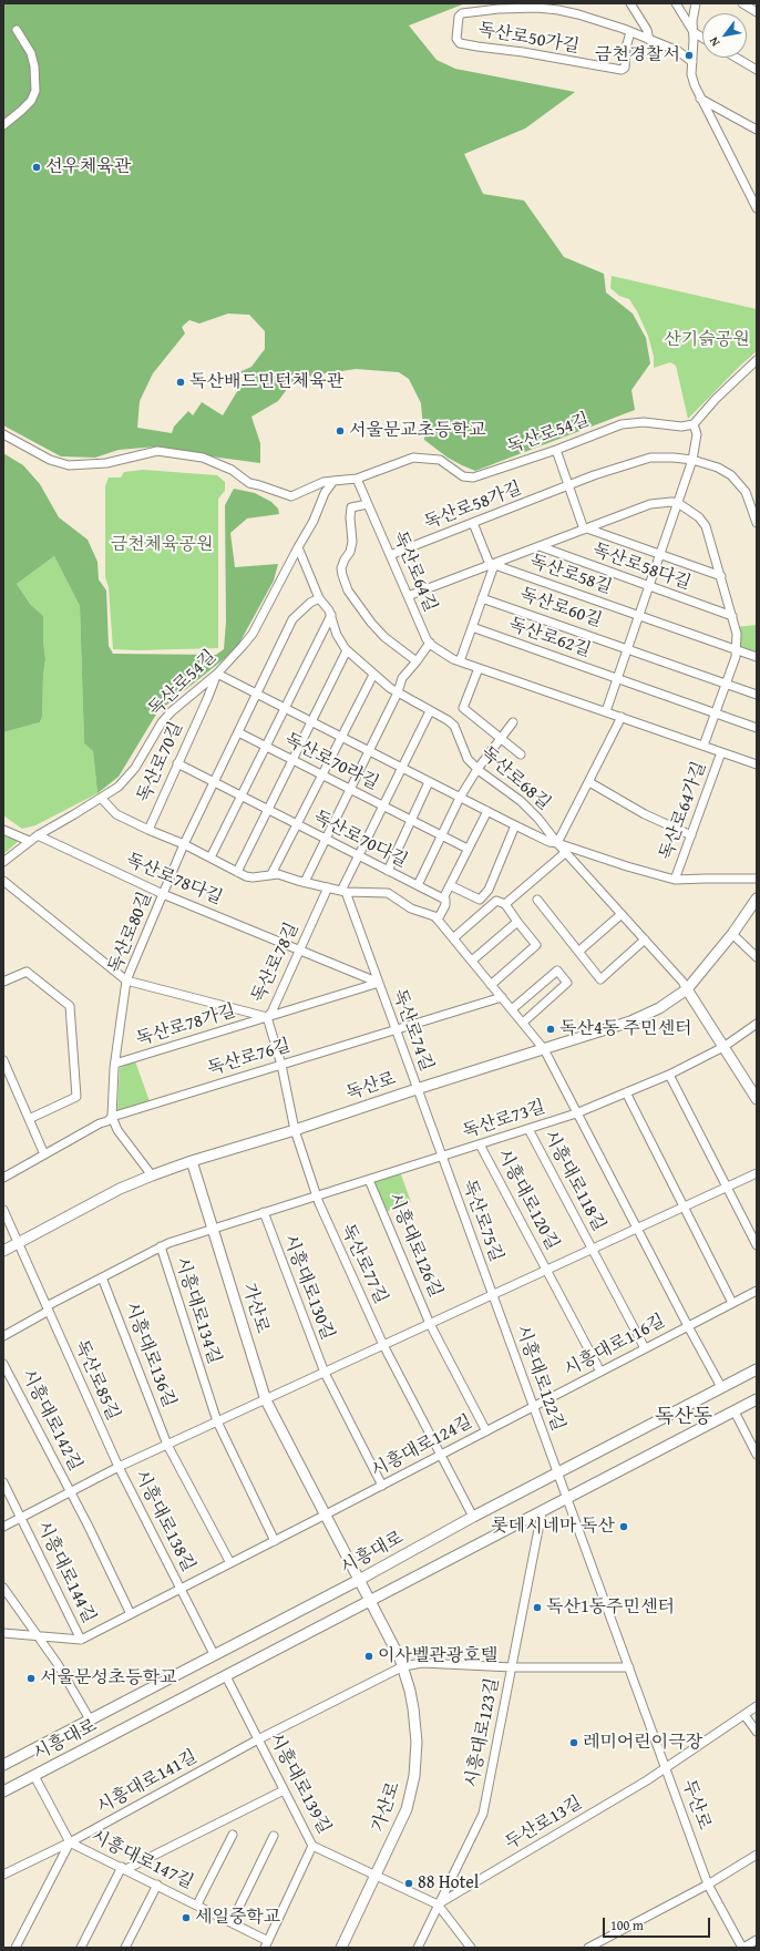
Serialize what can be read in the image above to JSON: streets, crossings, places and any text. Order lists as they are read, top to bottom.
{
  "streets": {
    "main road": ["독산로", "가산로", "시흥대로"],
    "street": [
      "독산로50가길",
      "독산로54길",
      "독산로58가길",
      "독산로58다길",
      "독산로64길",
      "독산로58길",
      "독산로60길",
      "독산로62길",
      "독산로70길",
      "독산로70라길",
      "독산로68길",
      "독산로64가길",
      "독산로70다길",
      "독산로78다길",
      "독산로80길",
      "독산로78길",
      "독산로78가길",
      "독산로74길",
      "독산로76길",
      "독산로73길",
      "시흥대로118길",
      "시흥대로120길",
      "독산로75길",
      "시흥대로126길",
      "독산로77길",
      "시흥대로130길",
      "시흥대로134길",
      "시흥대로116길",
      "시흥대로136길",
      "시흥대로122길",
      "독산로85길",
      "시흥대로142길",
      "시흥대로124길",
      "시흥대로138길",
      "시흥대로144길",
      "시흥대로123길",
      "시흥대로141길",
      "시흥대로139길",
      "두산로",
      "두산로13길",
      "시흥대로147길"
    ]
  },
  "crossings": [
    ["독산로54길", "독산로64길"],
    ["독산로54길", "독산로70길"],
    ["독산로54길", "독산로68길"],
    ["독산로54길", "독산로78다길"],
    ["독산로58가길", "독산로64길"],
    ["독산로64길", "독산로64가길"],
    ["독산로70길", "독산로70다길"],
    ["독산로70다길", "독산로80길"],
    ["독산로78다길", "독산로80길"],
    ["독산로78다길", "독산로78길"],
    ["독산로78다길", "독산로74길"],
    ["독산로80길", "독산로78가길"],
    ["독산로80길", "독산로76길"],
    ["독산로78길", "독산로78가길"],
    ["독산로78길", "독산로74길"],
    ["독산로78길", "독산로76길"],
    ["독산로78길", "독산로"],
    ["독산로78길", "독산로77길"],
    ["독산로78가길", "독산로74길"],
    ["독산로74길", "독산로76길"],
    ["독산로74길", "독산로"],
    ["독산로74길", "독산로75길"],
    ["독산로76길", "독산로73길"],
    ["독산로", "독산로73길"],
    ["독산로", "독산로75길"],
    ["독산로", "독산로77길"],
    ["독산로", "가산로"],
    ["독산로", "독산로85길"],
    ["독산로73길", "시흥대로118길"],
    ["독산로73길", "시흥대로120길"],
    ["독산로73길", "독산로75길"],
    ["독산로73길", "시흥대로116길"],
    ["독산로73길", "시흥대로"],
    ["시흥대로118길", "시흥대로120길"],
    ["시흥대로118길", "시흥대로116길"],
    ["시흥대로120길", "독산로75길"],
    ["시흥대로120길", "시흥대로126길"],
    ["시흥대로120길", "시흥대로116길"],
    ["시흥대로120길", "시흥대로122길"],
    ["독산로75길", "시흥대로126길"],
    ["독산로75길", "시흥대로122길"],
    ["시흥대로126길", "독산로77길"],
    ["시흥대로126길", "시흥대로122길"],
    ["시흥대로126길", "시흥대로124길"],
    ["독산로77길", "시흥대로124길"],
    ["독산로77길", "시흥대로"],
    ["시흥대로130길", "시흥대로124길"],
    ["가산로", "시흥대로124길"],
    ["가산로", "시흥대로"],
    ["가산로", "시흥대로139길"],
    ["시흥대로134길", "시흥대로136길"],
    ["시흥대로134길", "시흥대로138길"],
    ["시흥대로116길", "시흥대로122길"],
    ["시흥대로116길", "시흥대로124길"],
    ["시흥대로136길", "시흥대로138길"],
    ["시흥대로122길", "시흥대로124길"],
    ["시흥대로122길", "시흥대로"],
    ["시흥대로122길", "두산로"],
    ["독산로85길", "시흥대로142길"],
    ["독산로85길", "시흥대로138길"],
    ["시흥대로142길", "시흥대로138길"],
    ["시흥대로142길", "시흥대로144길"],
    ["시흥대로138길", "시흥대로"],
    ["시흥대로", "시흥대로123길"],
    ["시흥대로", "시흥대로139길"],
    ["시흥대로", "두산로"],
    ["시흥대로", "시흥대로147길"],
    ["시흥대로123길", "시흥대로139길"],
    ["시흥대로123길", "두산로13길"],
    ["시흥대로141길", "시흥대로139길"],
    ["시흥대로141길", "시흥대로147길"],
    ["시흥대로139길", "두산로13길"],
    ["두산로", "두산로13길"]
  ],
  "districts": ["독산동"],
  "parks": ["산기슭공원", "금천체육공원"],
  "places": [
    "금천경찰서",
    "선우체육관",
    "독산배드민턴체육관",
    "서울문교초등학교",
    "독산4동 주민센터",
    "롯데시네마 독산",
    "독산1동주민센터",
    "이사벨관광호텔",
    "서울문성초등학교",
    "레미어린이극장",
    "88 Hotel",
    "세일중학교"
  ],
  "scale_bar": "100 m",
  "north": "bottom left"
}
